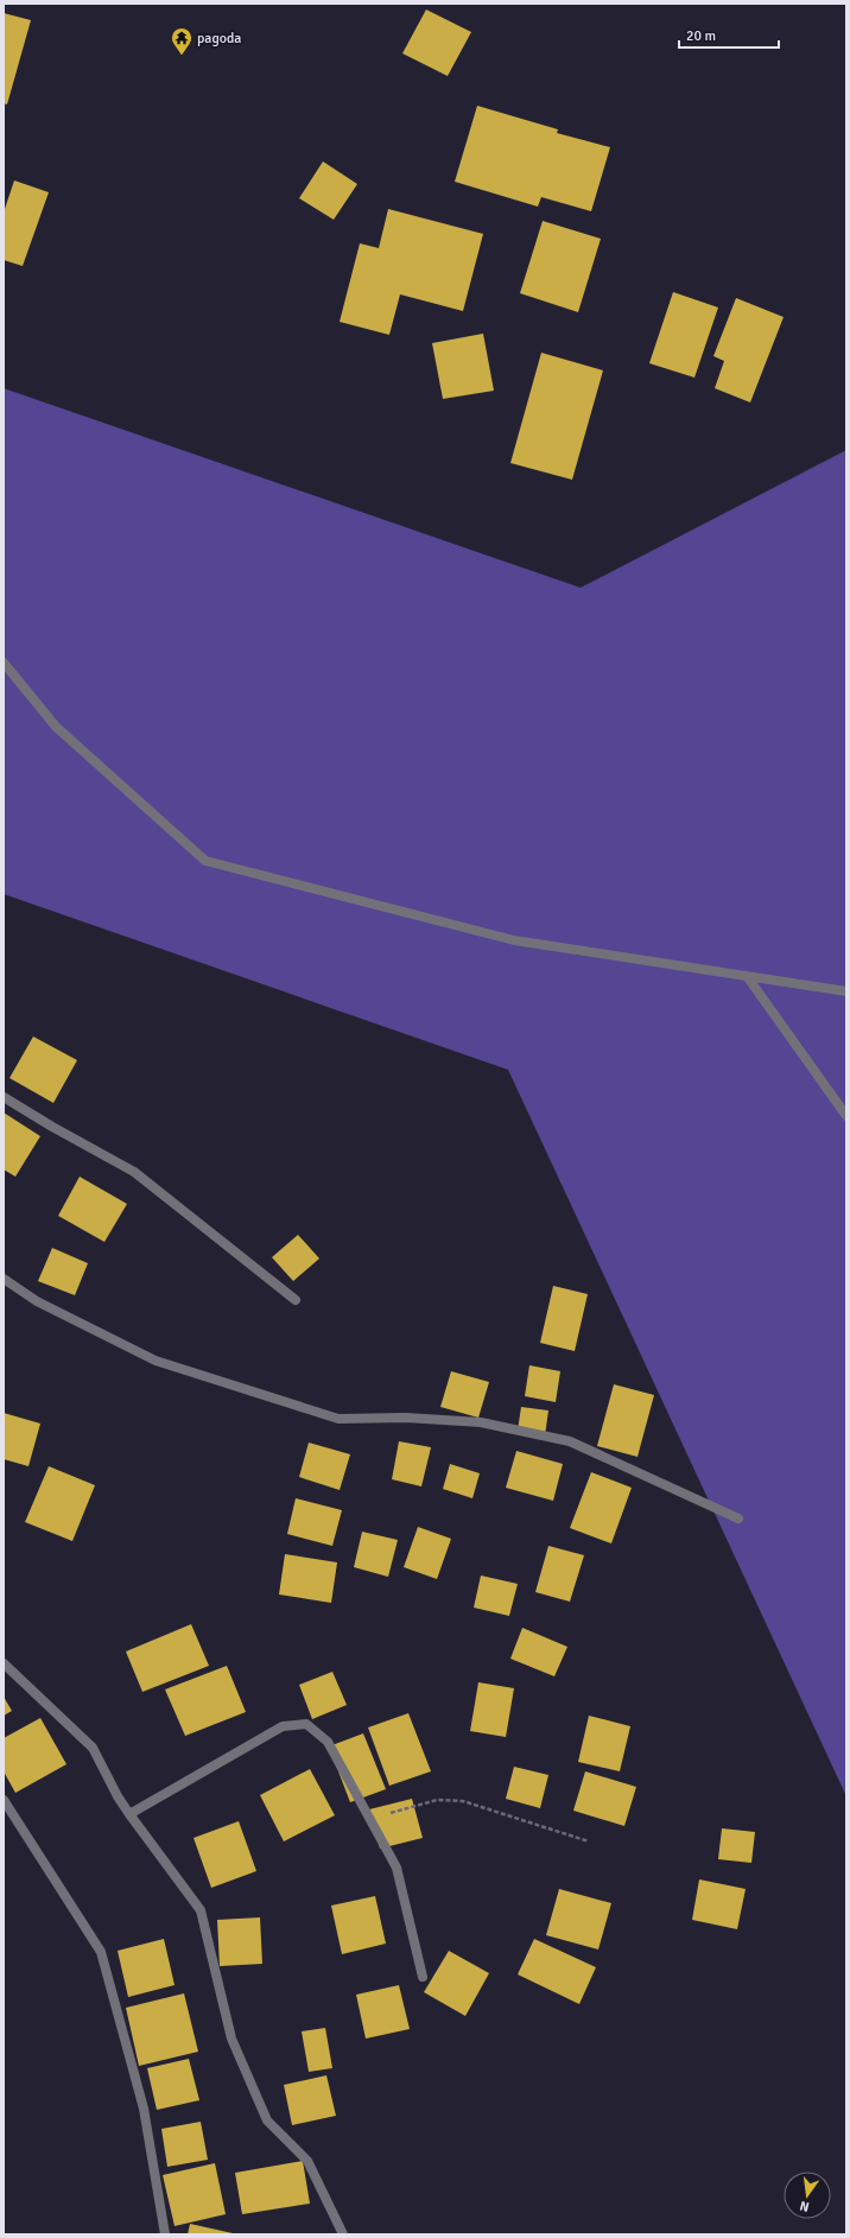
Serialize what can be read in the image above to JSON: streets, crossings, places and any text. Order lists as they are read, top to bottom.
{
  "places": {
    "temple": ["pagoda"]
  },
  "scale_bar": "20 m",
  "north": "bottom"
}
